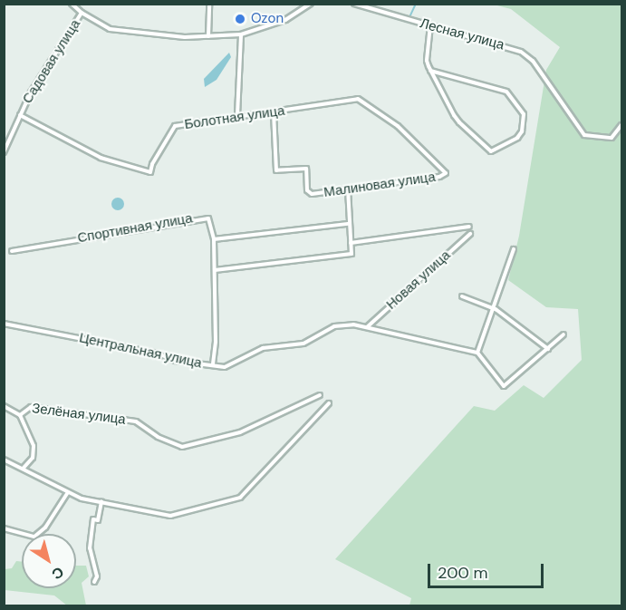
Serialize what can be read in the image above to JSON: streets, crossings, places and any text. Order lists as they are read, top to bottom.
{
  "streets": {
    "street": [
      "Лесная улица",
      "Садовая улица",
      "Болотная улица",
      "Малиновая улица",
      "Спортивная улица",
      "Новая улица",
      "Центральная улица",
      "Зелёная улица"
    ]
  },
  "crossings": [
    ["Садовая улица", "Болотная улица"],
    ["Болотная улица", "Малиновая улица"],
    ["Спортивная улица", "Центральная улица"],
    ["Новая улица", "Центральная улица"]
  ],
  "places": ["Ozon"],
  "scale_bar": "200 m",
  "north": "bottom right"
}
